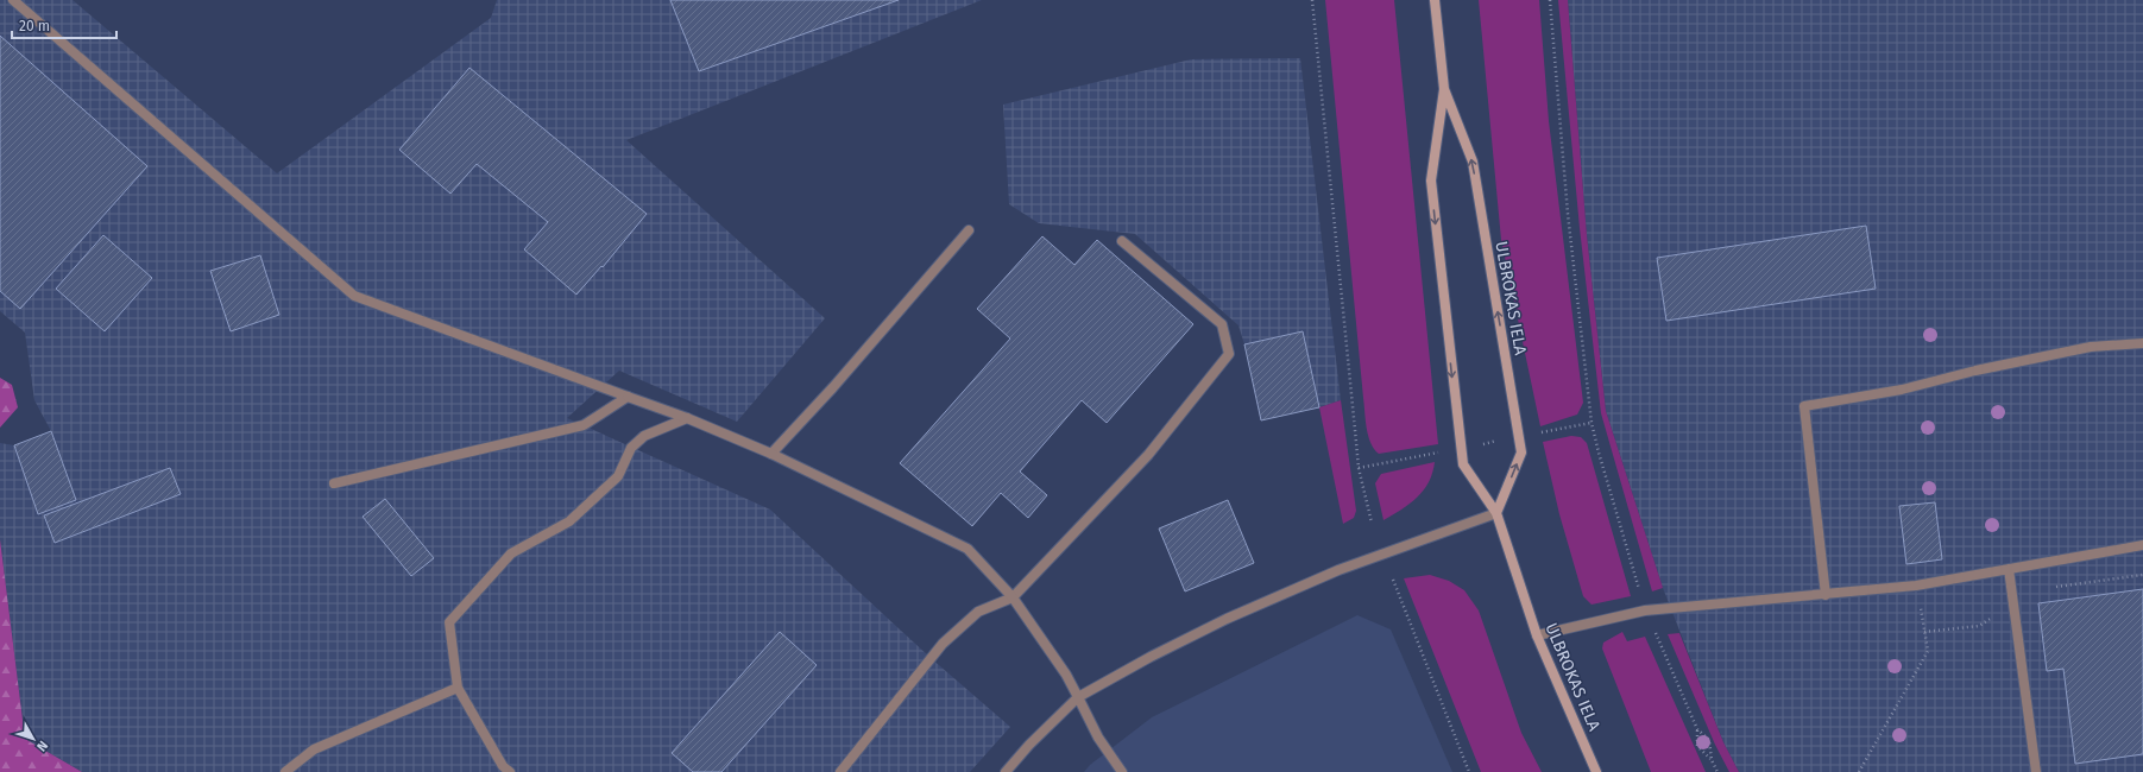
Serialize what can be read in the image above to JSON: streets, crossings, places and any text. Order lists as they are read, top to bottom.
{
  "streets": {
    "main road": ["ULBROKAS IELA"]
  },
  "scale_bar": "20 m",
  "north": "bottom right"
}
